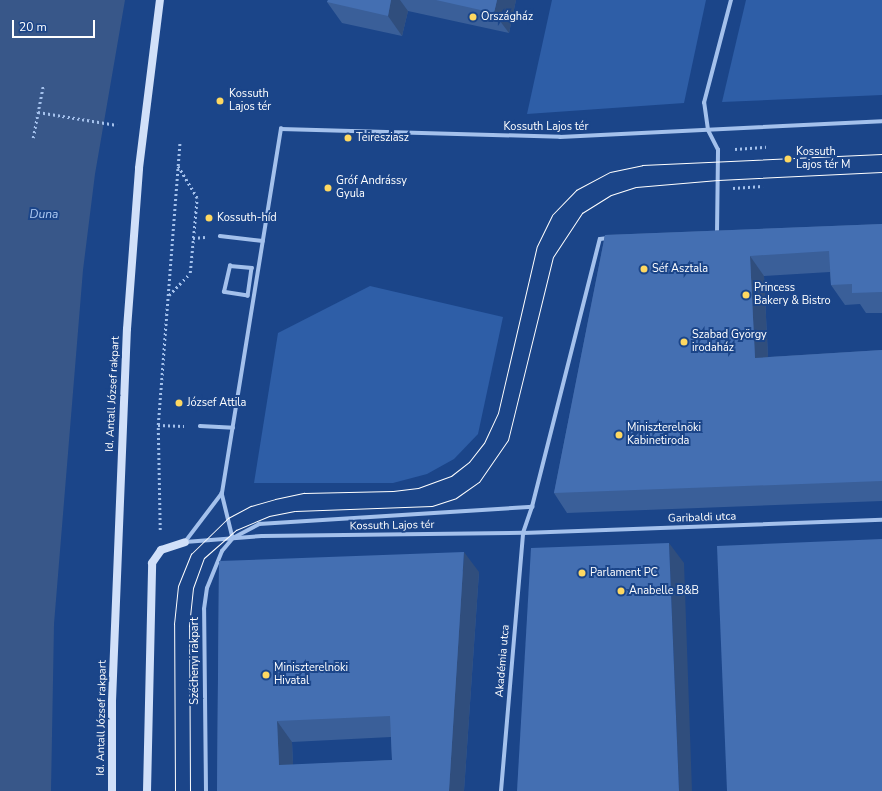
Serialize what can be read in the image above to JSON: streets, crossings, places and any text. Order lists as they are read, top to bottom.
{
  "streets": {
    "main road": ["Id. Antall József rakpart"],
    "street": [
      "Kossuth Lajos tér",
      "Garibaldi utca",
      "Széchenyi rakpart",
      "Akadémia utca"
    ]
  },
  "crossings": [
    ["Kossuth Lajos tér", "Garibaldi utca"],
    ["Kossuth Lajos tér", "Széchenyi rakpart"],
    ["Kossuth Lajos tér", "Akadémia utca"],
    ["Garibaldi utca", "Akadémia utca"]
  ],
  "water": ["Duna"],
  "places": [
    "Országház",
    "Kossuth Lajos tér",
    "Teiresziasz",
    "Kossuth Lajos tér M",
    "Gróf Andrássy Gyula",
    "Kossuth-híd",
    "Séf Asztala",
    "Princess Bakery & Bistro",
    "Szabad György irodaház",
    "József Attila",
    "Miniszterelnöki Kabinetiroda",
    "Parlament PC",
    "Anabelle B&B",
    "Miniszterelnöki Hivatal"
  ],
  "scale_bar": "20 m"
}
